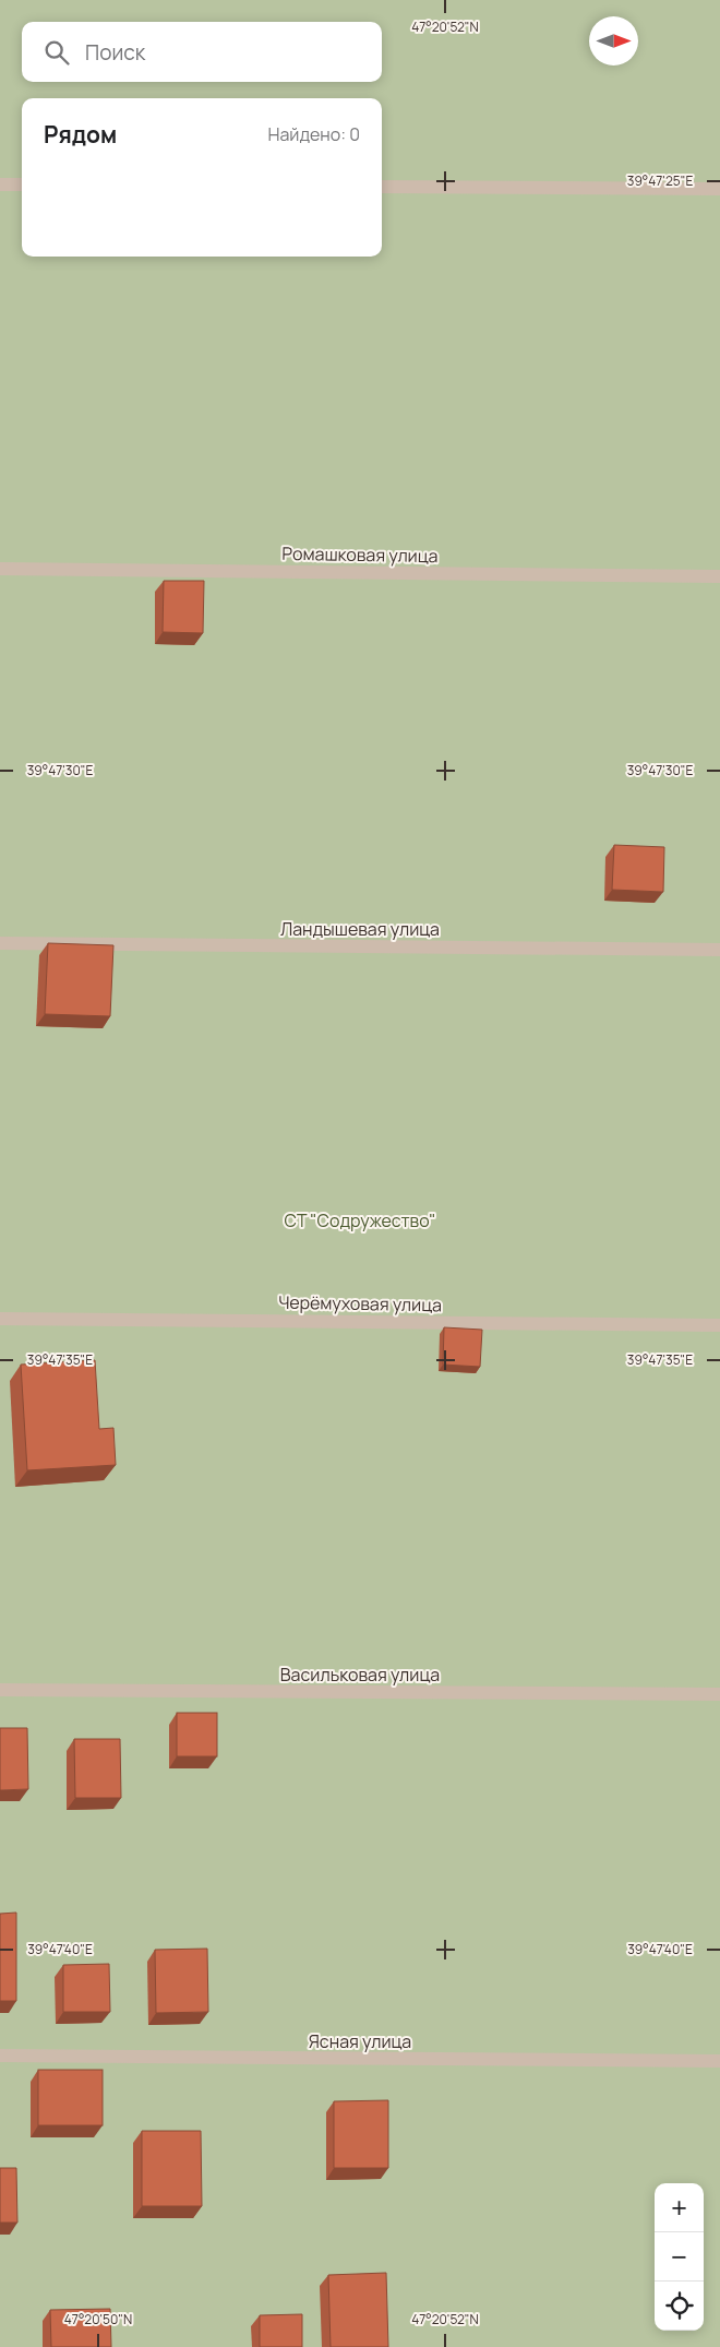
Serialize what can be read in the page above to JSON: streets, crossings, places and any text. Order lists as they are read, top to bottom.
{
  "streets": {
    "lane": [
      "Ромашковая улица",
      "Ландышевая улица",
      "Черёмуховая улица",
      "Васильковая улица",
      "Ясная улица"
    ]
  },
  "parks": ["СТ \"Содружество\""],
  "north": "right",
  "page": {
    "search": "Поиск",
    "heading": ["Рядом", "Найдено: 0"],
    "map_buttons": ["+", "−"]
  },
  "coordinates": [
    "47°20'52\"N",
    "39°47'25\"E",
    "39°47'30\"E",
    "39°47'35\"E",
    "39°47'40\"E",
    "47°20'50\"N"
  ]
}
